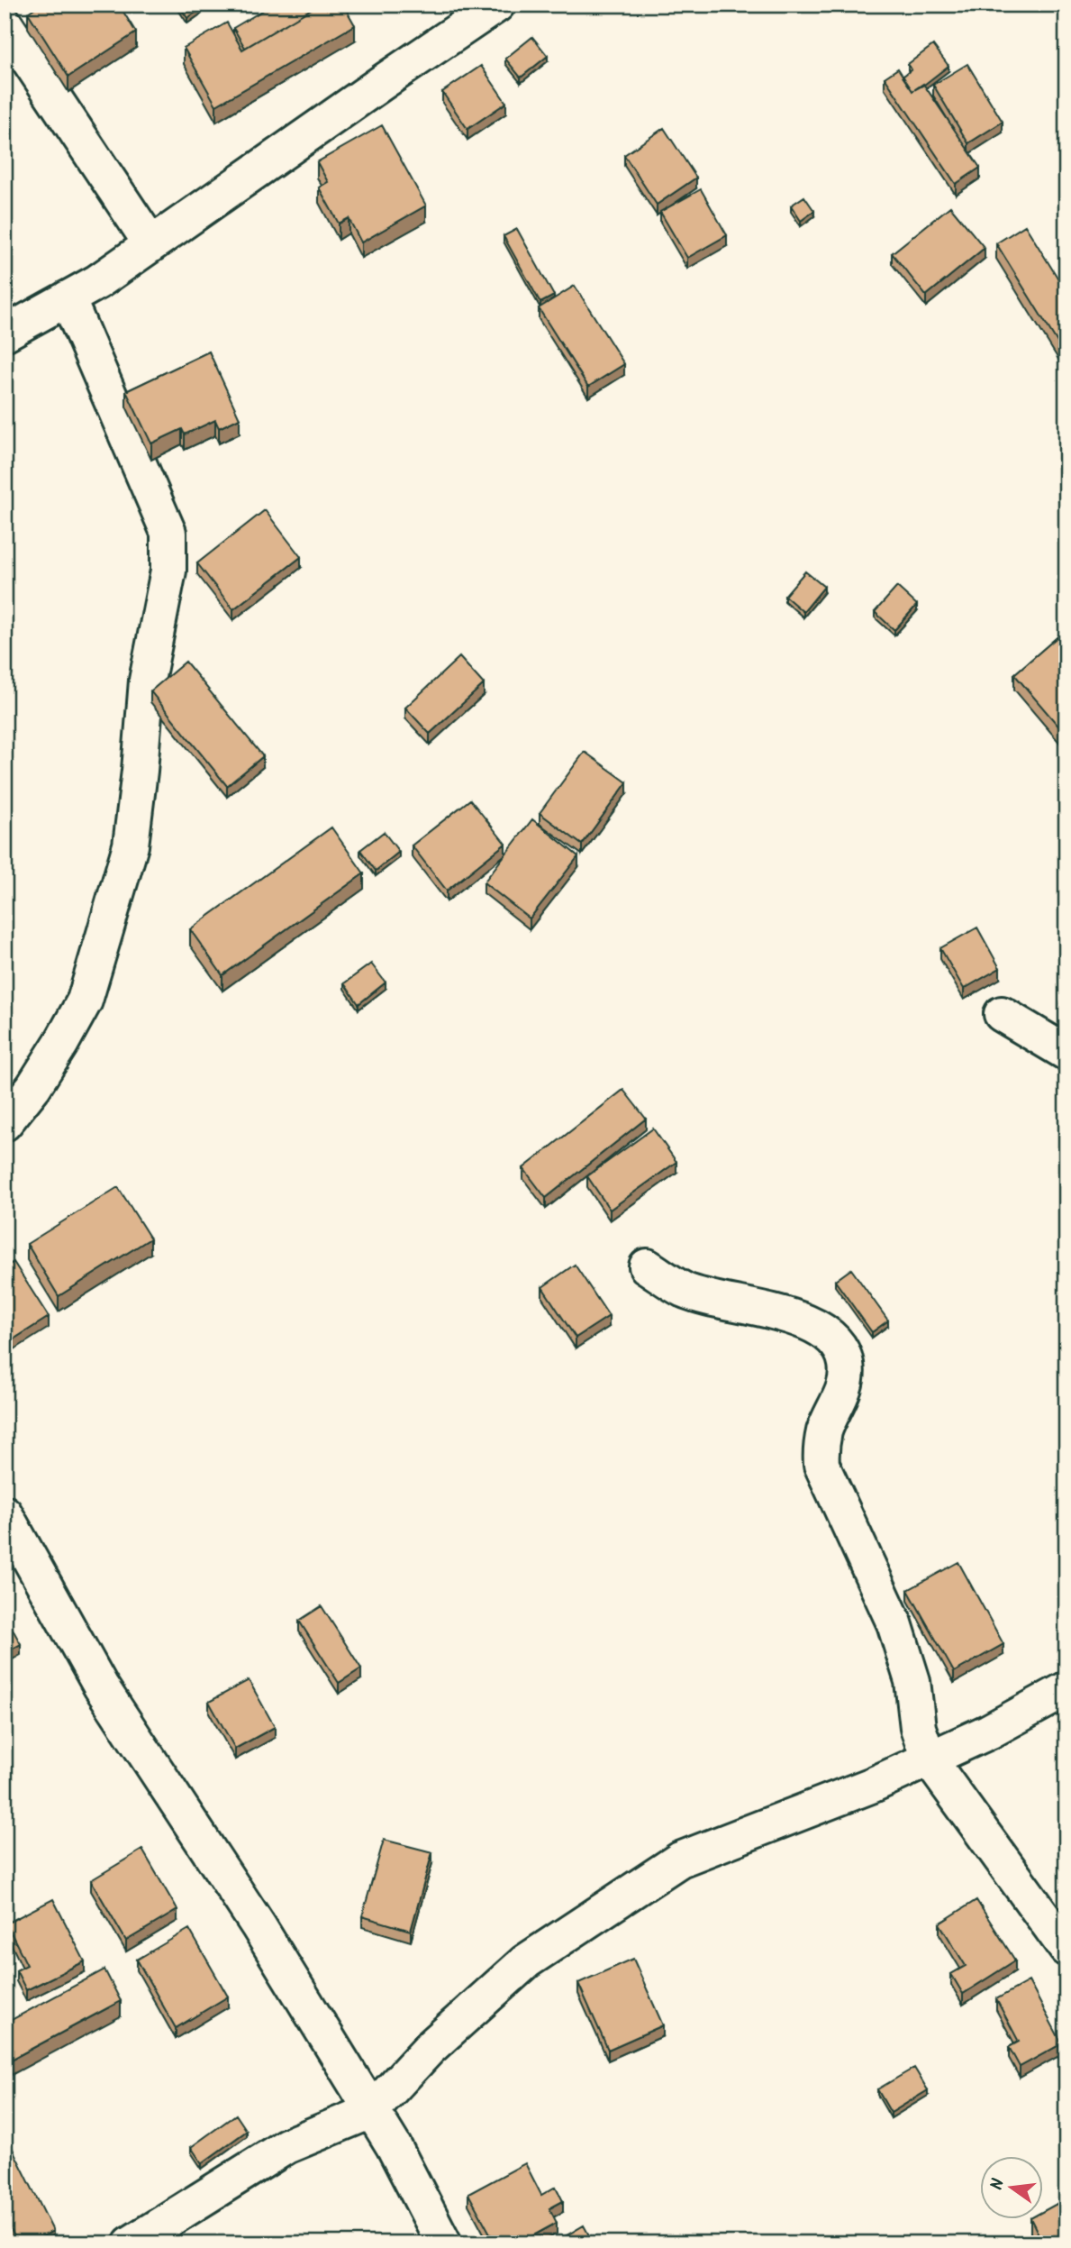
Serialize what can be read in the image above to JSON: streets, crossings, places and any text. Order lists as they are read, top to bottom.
{
  "north": "left"
}
